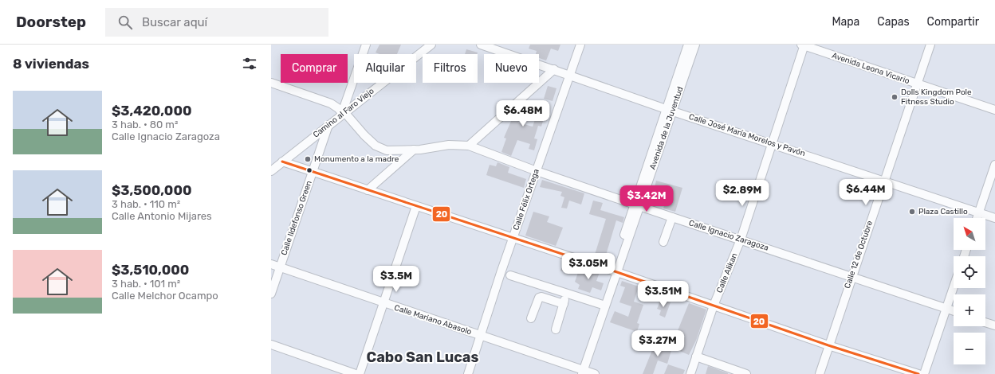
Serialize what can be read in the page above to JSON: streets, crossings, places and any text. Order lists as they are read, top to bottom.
{
  "streets": {
    "street": [
      "Avenida Leona Vicario",
      "Camino al Faro Viejo",
      "Avenida de la Juventud",
      "Calle José María Morelos y Pavón",
      "Calle Félix Ortega",
      "Calle Ildefonso Green",
      "Calle Ignacio Zaragoza",
      "Calle 12 de Octubre",
      "Calle Alikan",
      "Calle Mariano Abasolo"
    ]
  },
  "crossings": [
    ["Avenida Leona Vicario", "Calle 12 de Octubre"],
    ["Avenida Leona Vicario", "Calle Alikan"],
    ["Camino al Faro Viejo", "Calle Ildefonso Green"],
    ["Camino al Faro Viejo", "Calle Ignacio Zaragoza"],
    ["Avenida de la Juventud", "Calle José María Morelos y Pavón"],
    ["Avenida de la Juventud", "Calle Ignacio Zaragoza"],
    ["Avenida de la Juventud", "Calle Mariano Abasolo"],
    ["Calle José María Morelos y Pavón", "Calle Félix Ortega"],
    ["Calle José María Morelos y Pavón", "Calle 12 de Octubre"],
    ["Calle José María Morelos y Pavón", "Calle Alikan"],
    ["Calle Félix Ortega", "Calle Ignacio Zaragoza"],
    ["Calle Félix Ortega", "Calle Mariano Abasolo"],
    ["Calle Ildefonso Green", "Calle Mariano Abasolo"],
    ["Calle Ignacio Zaragoza", "Calle 12 de Octubre"],
    ["Calle Ignacio Zaragoza", "Calle Alikan"]
  ],
  "districts": ["Cabo San Lucas"],
  "places": ["Dolls Kingdom Pole Fitness Studio", "Monumento a la madre", "Plaza Castillo"],
  "lines": ["transit line 20"],
  "north": "top left",
  "page": {
    "header": "Doorstep",
    "search": "Buscar aquí",
    "nav": ["Mapa", "Capas", "Compartir"],
    "heading": "8 viviendas",
    "chip": [
      "Comprar",
      "Alquilar",
      "Filtros",
      "Nuevo"
    ],
    "list": [
      {
        "name": "$3,420,000",
        "note": "3 hab. · 80 m² · Calle Ignacio Zaragoza"
      },
      {
        "name": "$3,500,000",
        "note": "3 hab. · 110 m² · Calle Antonio Mijares"
      },
      {
        "name": "$3,510,000",
        "note": "3 hab. · 101 m² · Calle Melchor Ocampo"
      }
    ],
    "price": [
      "$6.48M",
      "$6.44M",
      "$2.89M",
      "$3.42M",
      "$3.05M",
      "$3.5M",
      "$3.51M",
      "$3.27M"
    ],
    "map_buttons": ["+", "−"]
  }
}
